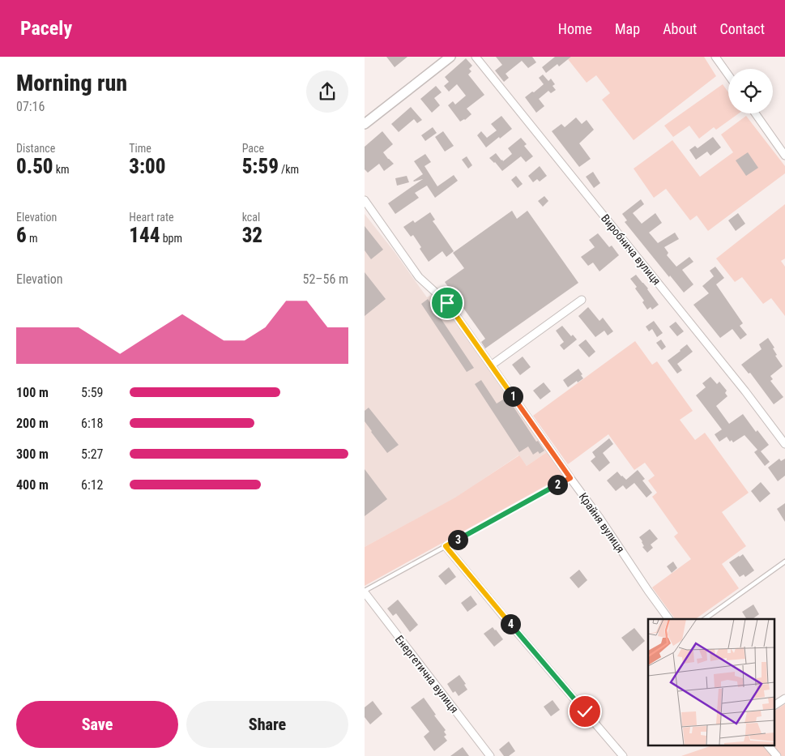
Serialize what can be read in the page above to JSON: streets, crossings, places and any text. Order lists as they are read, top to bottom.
{
  "streets": {
    "street": ["Виробнича вулиця", "Крайня вулиця", "Енергетична вулиця"]
  },
  "page": {
    "header": "Pacely",
    "nav": [
      "Home",
      "Map",
      "About",
      "Contact"
    ],
    "heading": ["Morning run", "07:16"],
    "stats": [
      ["Distance", "0.50 km"],
      ["Time", "3:00"],
      ["Pace", "5:59 /km"],
      ["Elevation", "6 m"],
      ["Heart rate", "144 bpm"],
      ["kcal", "32"]
    ],
    "chart": ["Elevation", "52–56 m"],
    "list": [
      {
        "name": "100 m",
        "note": "5:59"
      },
      {
        "name": "200 m",
        "note": "6:18"
      },
      {
        "name": "300 m",
        "note": "5:27"
      },
      {
        "name": "400 m",
        "note": "6:12"
      }
    ],
    "pins": [
      "1",
      "2",
      "3",
      "4"
    ],
    "buttons": ["Save", "Share"]
  }
}
